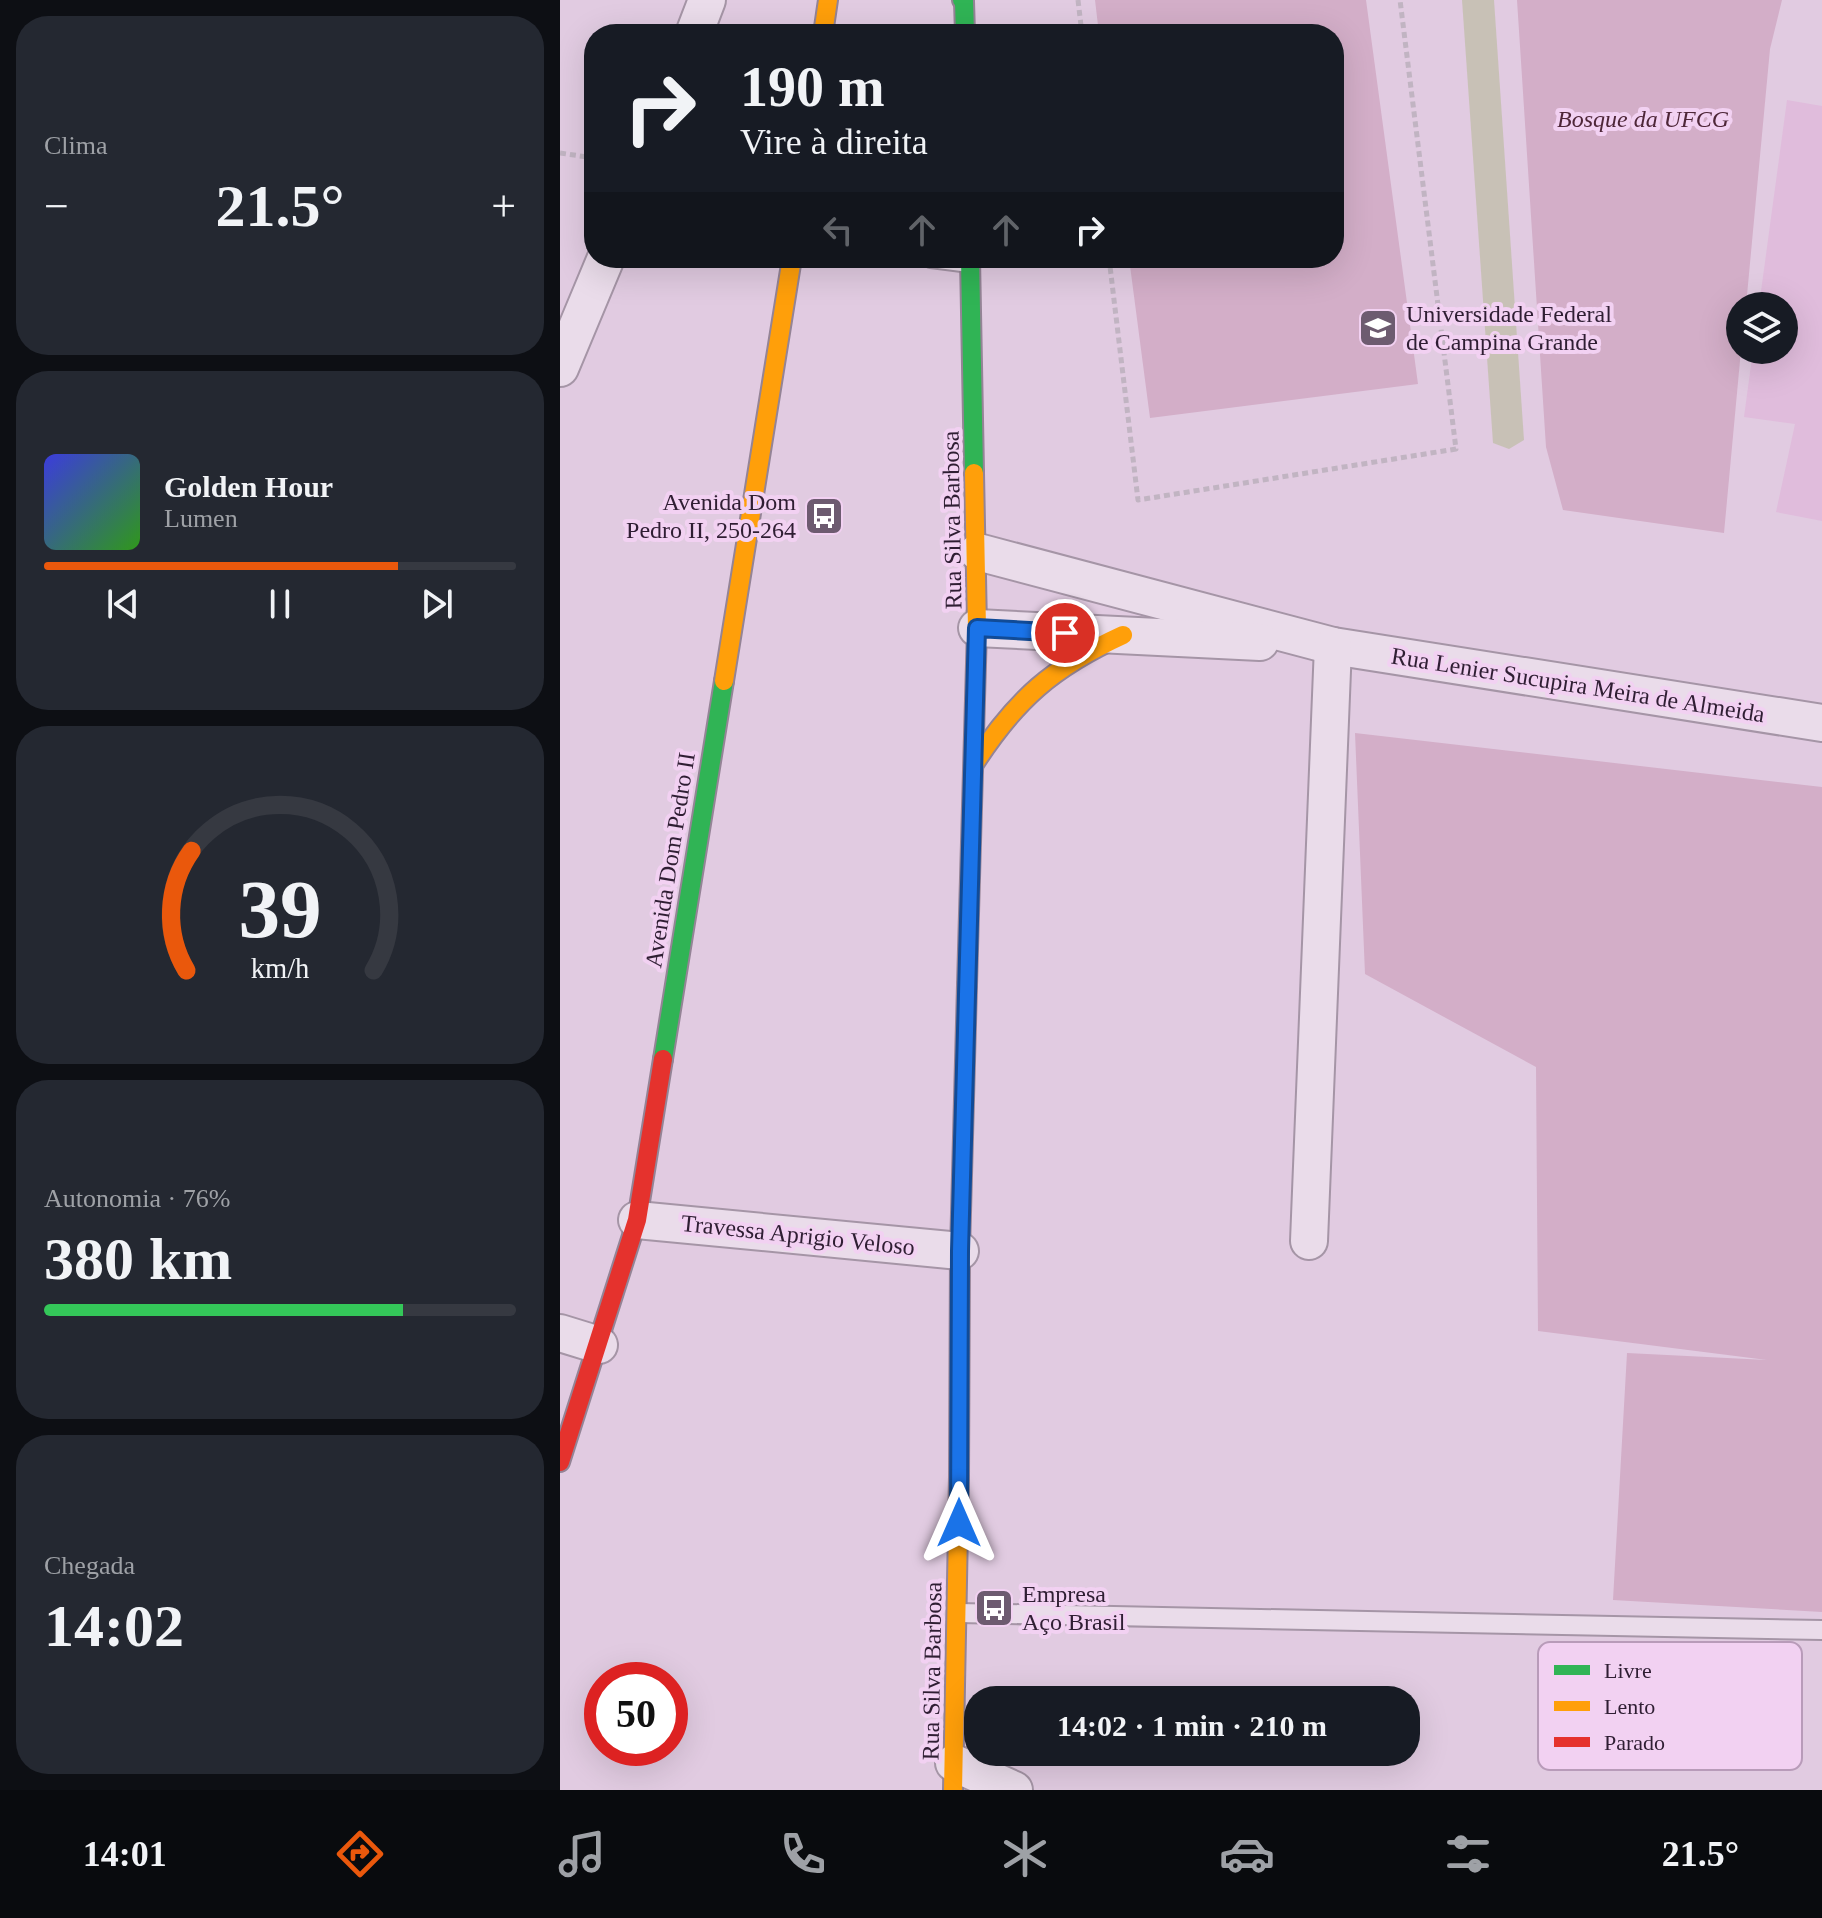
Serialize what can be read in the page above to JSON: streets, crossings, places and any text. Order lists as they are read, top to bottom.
{
  "streets": {
    "main road": ["Rua Silva Barbosa", "Avenida Dom Pedro II"],
    "street": ["Rua Lenier Sucupira Meira de Almeida", "Travessa Aprigio Veloso"]
  },
  "crossings": [
    ["Rua Silva Barbosa", "Rua Lenier Sucupira Meira de Almeida"],
    ["Rua Silva Barbosa", "Travessa Aprigio Veloso"],
    ["Avenida Dom Pedro II", "Travessa Aprigio Veloso"]
  ],
  "parks": ["Bosque da UFCG"],
  "places": {
    "school or university": ["Universidade Federal de Campina Grande"],
    "bus stop": ["Avenida Dom Pedro II, 250-264", "Empresa Aço Brasil"]
  },
  "legend": ["Livre", "Lento", "Parado"],
  "page": {
    "tile": [
      "Clima",
      ["Autonomia · 76%", "380 km"],
      ["Chegada", "14:02"]
    ],
    "turn": ["190 m", "Vire à direita"],
    "heat": ["−", "21.5°", "+"],
    "song": ["Golden Hour", "Lumen"],
    "limit": "50",
    "trip": "14:02 · 1 min · 210 m",
    "tabs": ["14:01", "21.5°"],
    "gauge": ["39", "km/h"]
  }
}
